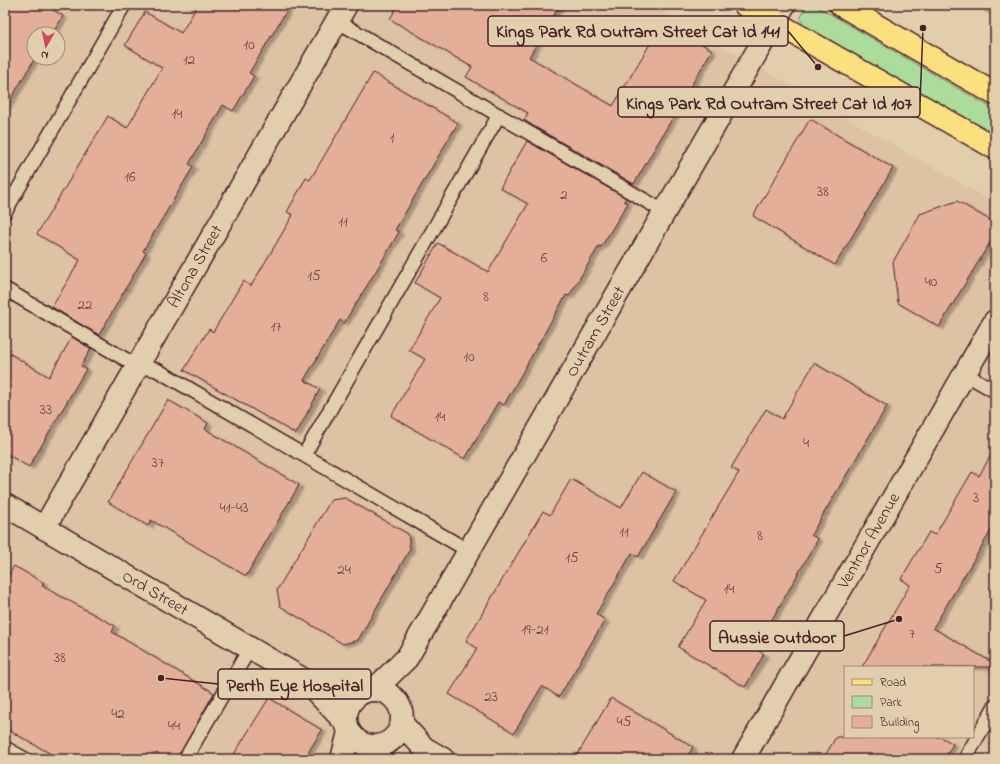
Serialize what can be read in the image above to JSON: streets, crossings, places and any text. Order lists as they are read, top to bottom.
{
  "streets": {
    "street": [
      "Altona Street",
      "Outram Street",
      "Ventnor Avenue",
      "Ord Street"
    ]
  },
  "crossings": [
    ["Altona Street", "Ord Street"],
    ["Outram Street", "Ord Street"]
  ],
  "places": [
    "Kings Park Rd Outram Street Cat Id 107",
    "Kings Park Rd Outram Street Cat Id 141",
    "Aussie Outdoor",
    "Perth Eye Hospital"
  ],
  "house_numbers": [
    "10",
    "12",
    "14",
    "1",
    "16",
    "38",
    "2",
    "11",
    "6",
    "15",
    "40",
    "8",
    "22",
    "17",
    "10",
    "33",
    "14",
    "4",
    "37",
    "3",
    "41-43",
    "11",
    "8",
    "15",
    "5",
    "24",
    "14",
    "19-21",
    "7",
    "38",
    "23",
    "42",
    "45",
    "44"
  ],
  "legend": ["Road", "Park", "Building"],
  "north": "bottom"
}
